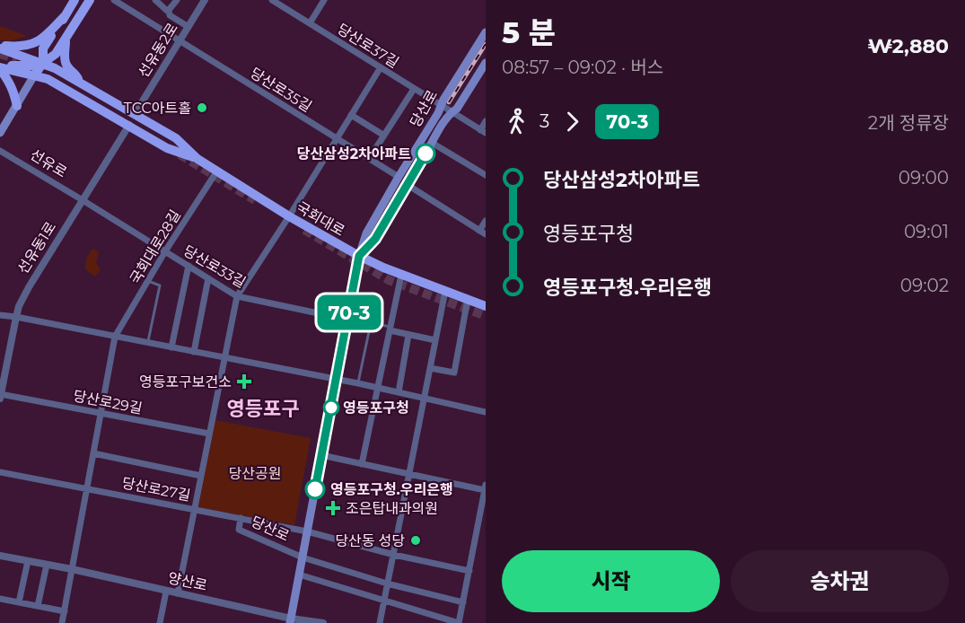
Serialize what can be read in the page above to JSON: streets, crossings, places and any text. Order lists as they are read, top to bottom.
{
  "streets": {
    "main road": ["당산로", "국회대로"],
    "street": [
      "당산로37길",
      "선유동2로",
      "당산로35길",
      "선유로",
      "국회대로28길",
      "선유동1로",
      "당산로33길",
      "당산로29길",
      "당산로27길",
      "양산로"
    ]
  },
  "crossings": [
    ["당산로37길", "당산로"],
    ["선유동2로", "당산로35길"],
    ["선유동2로", "국회대로"],
    ["당산로35길", "당산로"],
    ["당산로", "국회대로"],
    ["당산로", "당산로33길"],
    ["당산로", "당산로27길"],
    ["당산로", "양산로"],
    ["선유로", "선유동1로"],
    ["선유로", "당산로33길"],
    ["국회대로", "국회대로28길"],
    ["국회대로", "선유동1로"],
    ["국회대로28길", "당산로33길"],
    ["선유동1로", "당산로33길"],
    ["선유동1로", "당산로29길"]
  ],
  "districts": ["영등포구"],
  "parks": ["당산공원"],
  "places": {
    "other": [
      "TCC아트홀",
      "당산삼성2차아파트",
      "영등포구청",
      "영등포구청.우리은행",
      "당산동 성당"
    ],
    "health": ["영등포구보건소", "조은탑내과의원"]
  },
  "lines": ["bus line 70-3"],
  "page": {
    "on_map": "70-3",
    "heading": ["5 분", "08:57 – 09:02 · 버스", "₩2,880"],
    "legs": ["3", "70-3", "2개 정류장"],
    "list": [
      {
        "name": "당산삼성2차아파트",
        "value": "09:00"
      },
      {
        "name": "영등포구청",
        "value": "09:01"
      },
      {
        "name": "영등포구청.우리은행",
        "value": "09:02"
      }
    ],
    "buttons": ["시작", "승차권"]
  }
}
